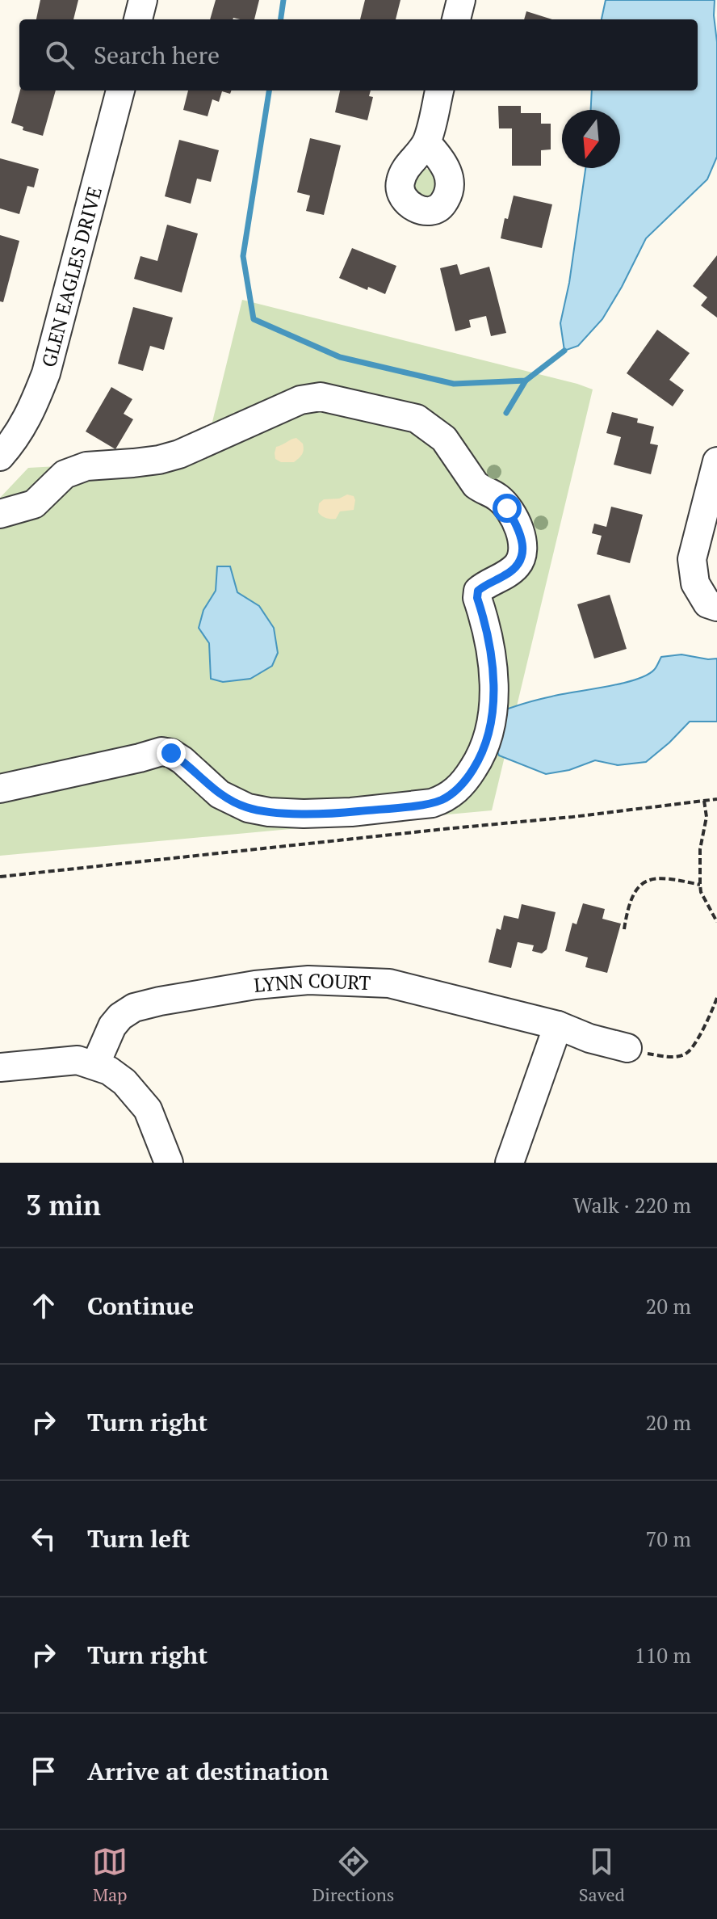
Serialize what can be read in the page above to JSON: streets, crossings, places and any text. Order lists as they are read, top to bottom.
{
  "streets": {
    "street": ["GLEN EAGLES DRIVE", "LYNN COURT"]
  },
  "north": "bottom",
  "page": {
    "search": "Search here",
    "heading": ["3 min", "Walk · 220 m"],
    "list": [
      ["Continue", "20 m"],
      ["Turn right", "20 m"],
      ["Turn left", "70 m"],
      ["Turn right", "110 m"],
      "Arrive at destination"
    ],
    "nav": ["Map", "Directions", "Saved"]
  }
}
